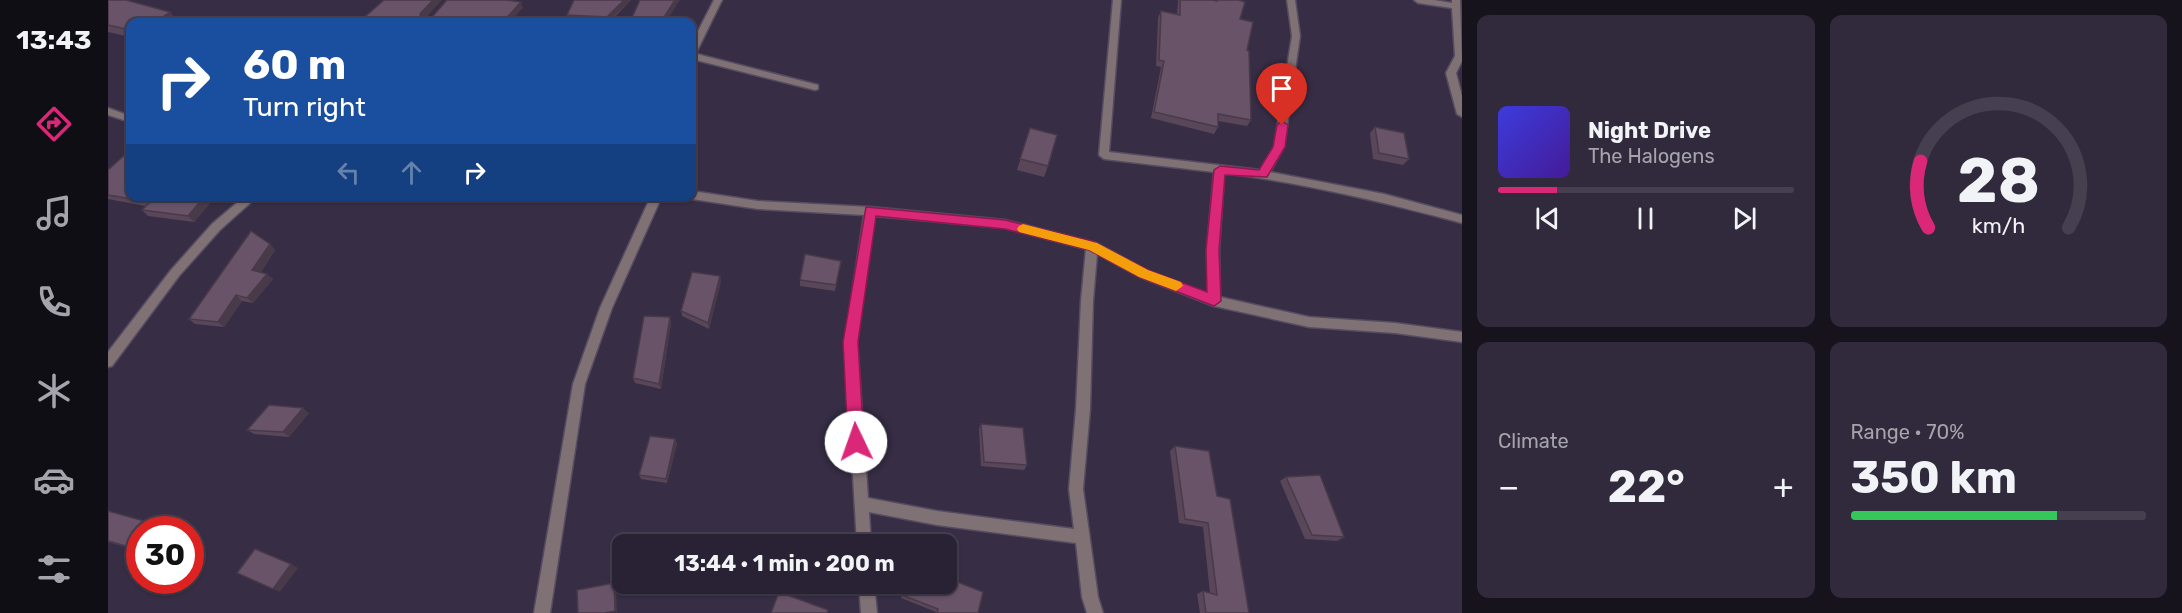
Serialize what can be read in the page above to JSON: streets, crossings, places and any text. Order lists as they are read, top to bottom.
{
  "page": {
    "tabs": "13:43",
    "turn": ["60 m", "Turn right"],
    "song": ["Night Drive", "The Halogens"],
    "tile": [
      "Climate",
      ["Range · 70%", "350 km"]
    ],
    "heat": ["−", "22°", "+"],
    "limit": "30",
    "trip": "13:44 · 1 min · 200 m",
    "gauge": ["28", "km/h"]
  }
}
